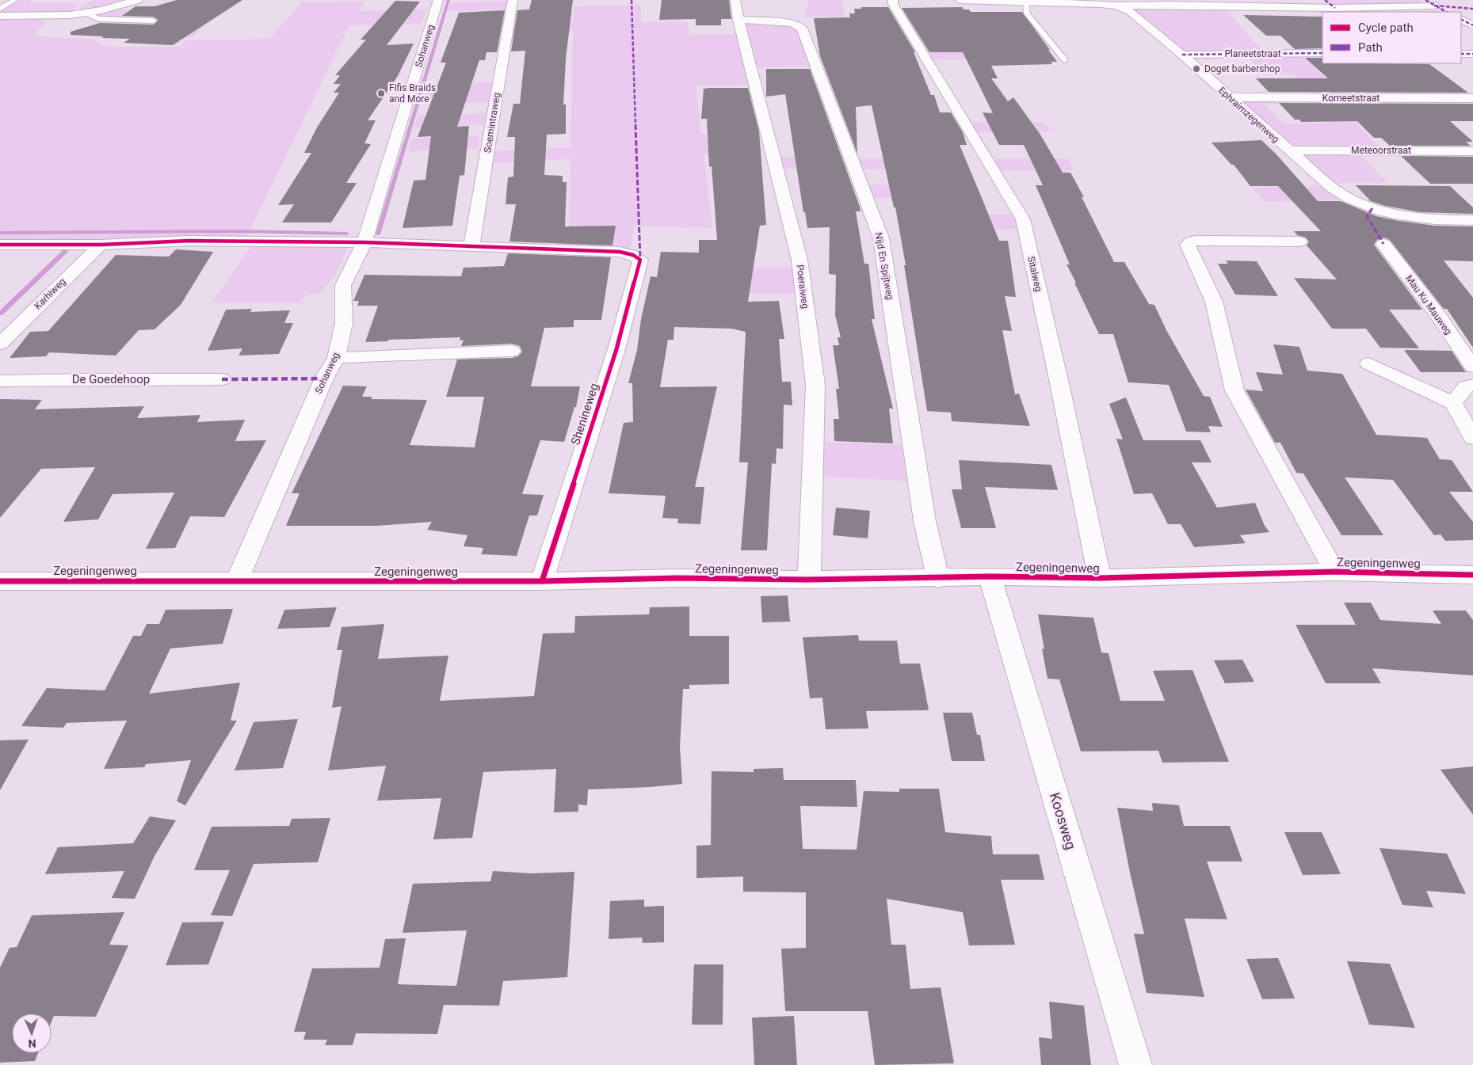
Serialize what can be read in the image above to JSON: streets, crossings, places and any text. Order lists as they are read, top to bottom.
{
  "streets": {
    "street": [
      "Sohanweg",
      "Planeetstraat",
      "Komeetstraat",
      "Ephraimzegenweg",
      "Soemintraweg",
      "Meteoorstraat",
      "Nijd En Spijtweg",
      "Sitalweg",
      "Poeraiweg",
      "Karhiweg",
      "Mau Ku Mauweg",
      "De Goedehoop",
      "Shenineweg",
      "Zegeningenweg",
      "Koosweg"
    ]
  },
  "crossings": [
    ["Sohanweg", "Zegeningenweg"],
    ["Planeetstraat", "Ephraimzegenweg"],
    ["Komeetstraat", "Ephraimzegenweg"],
    ["Ephraimzegenweg", "Meteoorstraat"],
    ["Soemintraweg", "Shenineweg"],
    ["Nijd En Spijtweg", "Poeraiweg"],
    ["Nijd En Spijtweg", "Zegeningenweg"],
    ["Sitalweg", "Zegeningenweg"],
    ["Poeraiweg", "Zegeningenweg"],
    ["Shenineweg", "Zegeningenweg"],
    ["Zegeningenweg", "Koosweg"]
  ],
  "places": ["Doget barbershop", "Fifis Braids and More"],
  "legend": ["Cycle path", "Path"],
  "north": "bottom"
}
